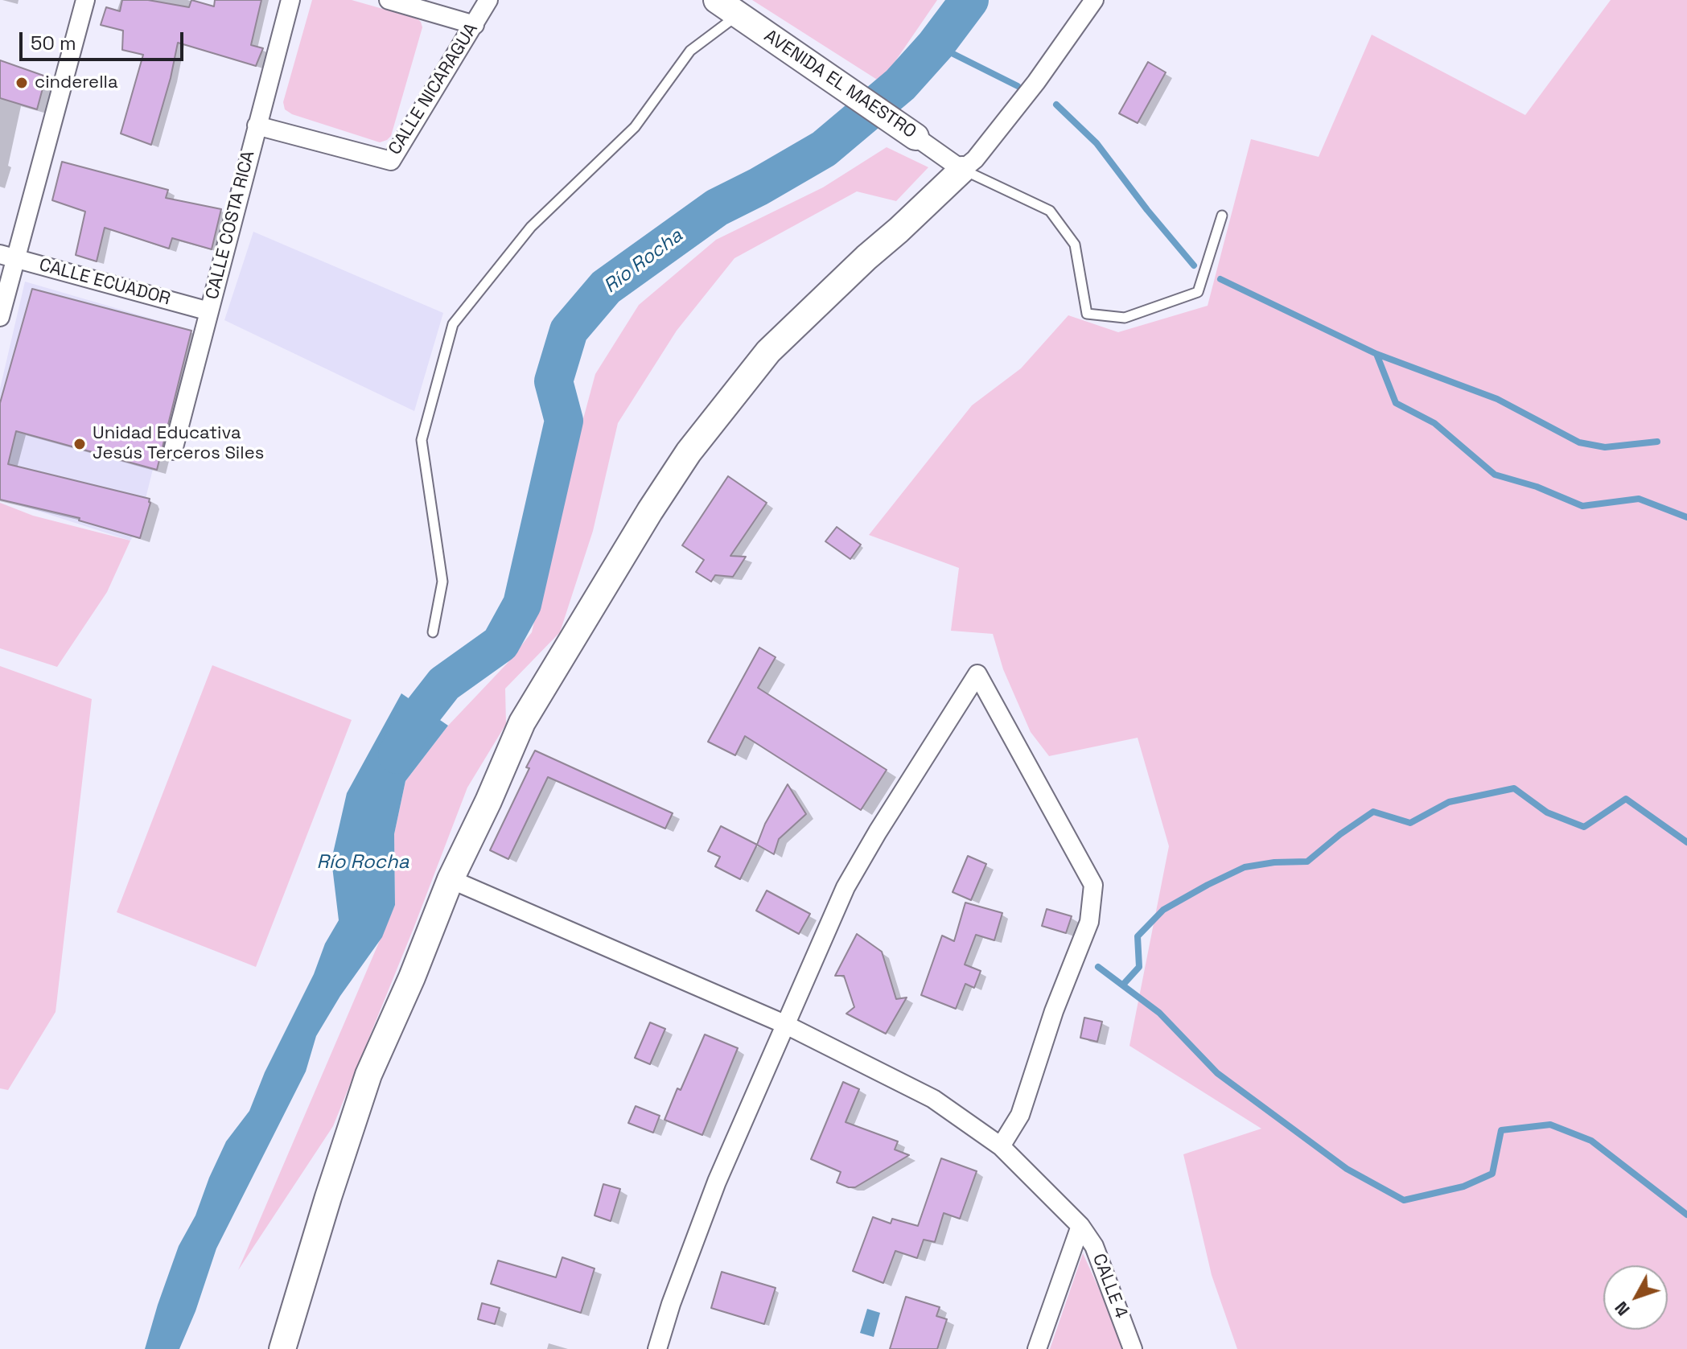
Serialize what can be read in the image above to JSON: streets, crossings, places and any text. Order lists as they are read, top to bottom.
{
  "streets": {
    "street": [
      "AVENIDA EL MAESTRO",
      "CALLE NICARAGUA",
      "CALLE COSTA RICA",
      "CALLE ECUADOR",
      "CALLE 4"
    ]
  },
  "crossings": [
    ["CALLE NICARAGUA", "CALLE COSTA RICA"],
    ["CALLE COSTA RICA", "CALLE ECUADOR"]
  ],
  "water": ["Río Rocha"],
  "places": ["cinderella", "Unidad Educativa Jesús Terceros Siles"],
  "scale_bar": "50 m",
  "north": "bottom left"
}
